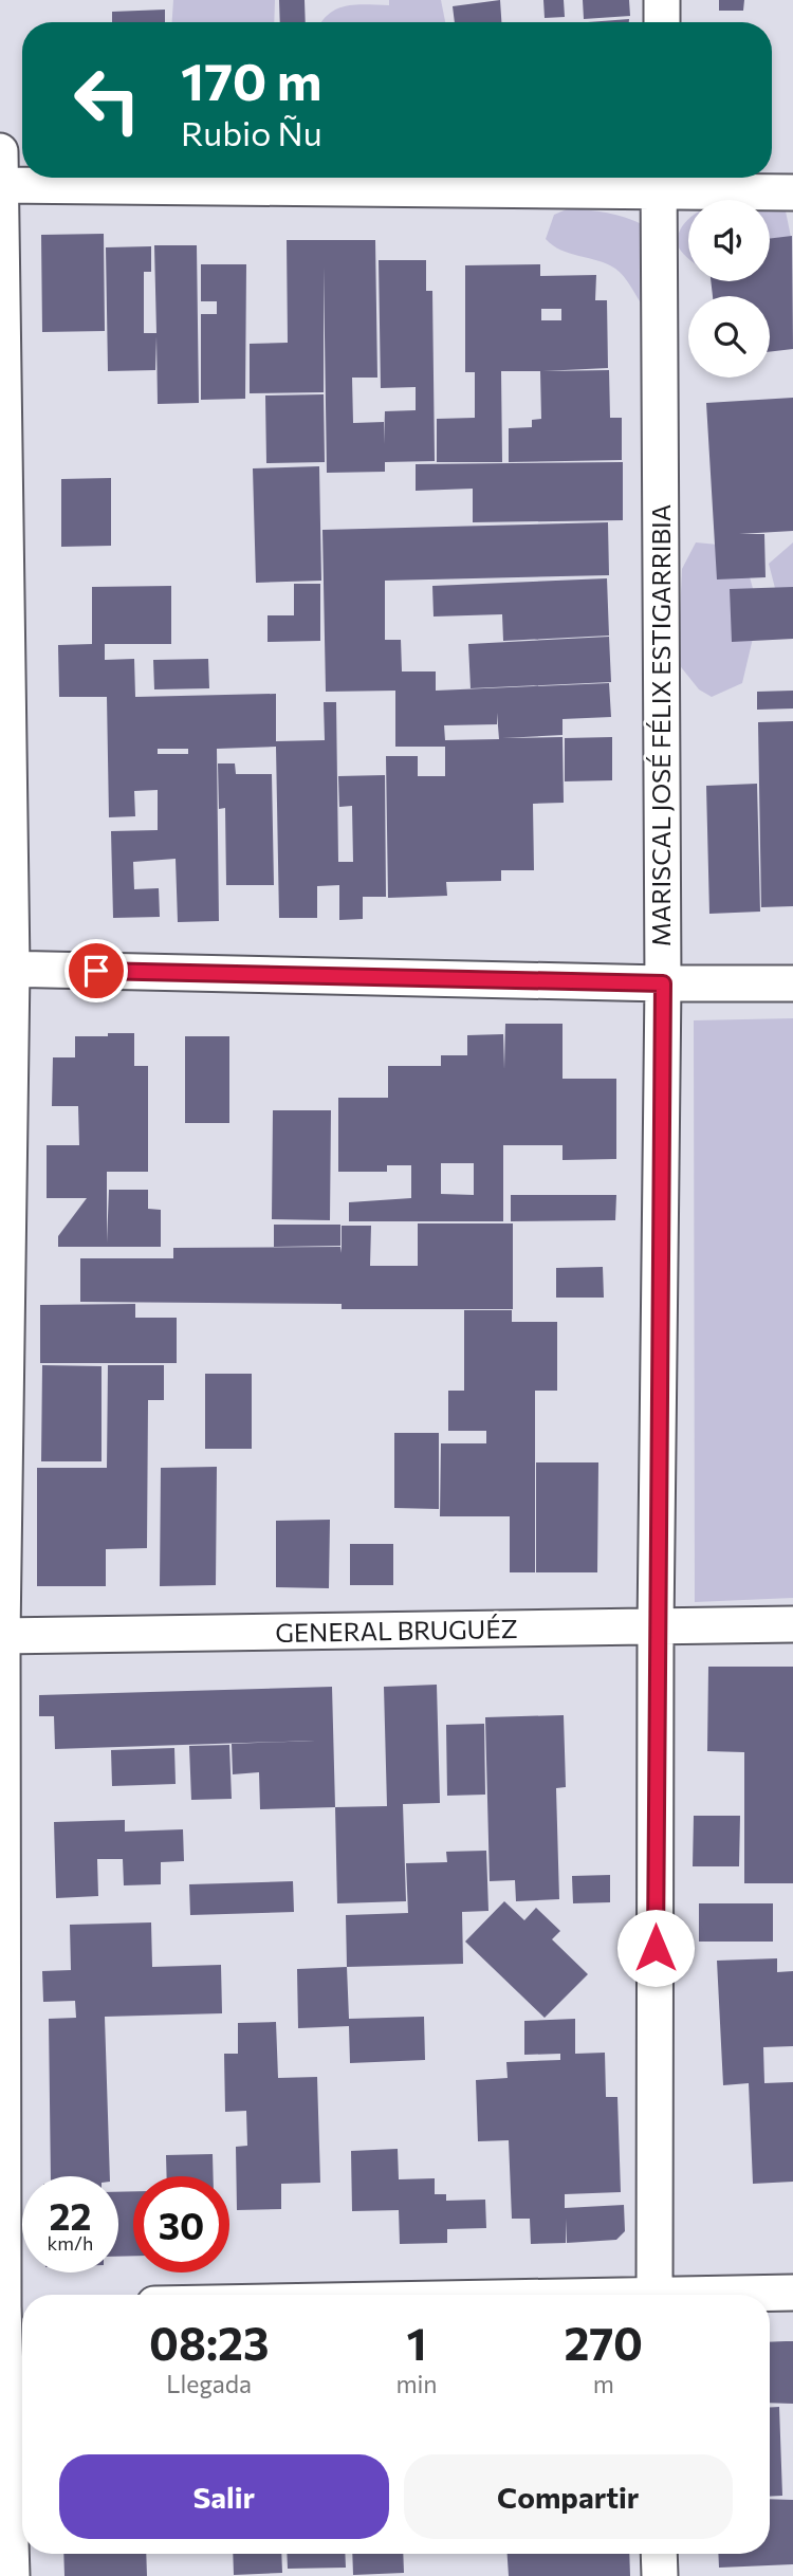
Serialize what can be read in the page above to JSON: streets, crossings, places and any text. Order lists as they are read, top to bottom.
{
  "streets": {
    "street": ["MARISCAL JOSÉ FÉLIX ESTIGARRIBIA", "GENERAL BRUGUÉZ"]
  },
  "crossings": [
    ["MARISCAL JOSÉ FÉLIX ESTIGARRIBIA", "GENERAL BRUGUÉZ"]
  ],
  "page": {
    "turn": ["170 m", "Rubio Ñu"],
    "speed": "22 km/h",
    "limit": "30",
    "eta": [
      "08:23",
      "Llegada",
      "1",
      "min",
      "270",
      "m"
    ],
    "buttons": ["Salir", "Compartir"]
  }
}
